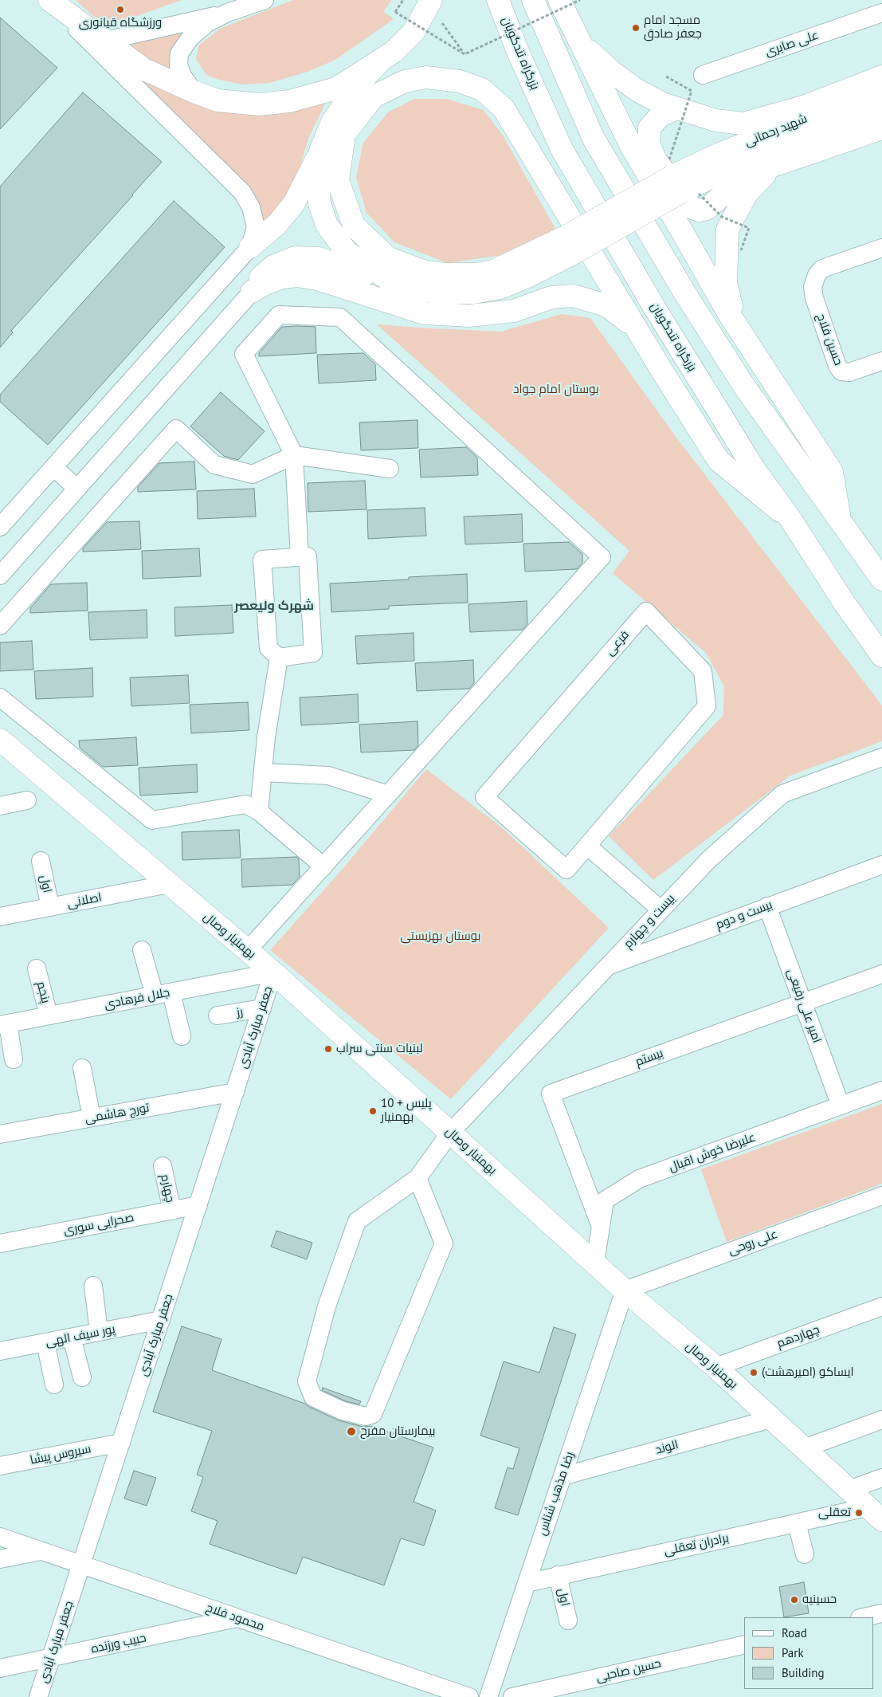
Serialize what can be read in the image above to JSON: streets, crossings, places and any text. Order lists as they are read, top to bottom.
{
  "streets": {
    "main road": ["بزرگراه تندگویان", "شهید رحمانی", "بهمنیار وصال"],
    "street": [
      "علی صابری",
      "حسین فلاح",
      "فرعی",
      "اول",
      "اصلانی",
      "بیست و دوم",
      "بیست و چهارم",
      "پنجم",
      "جلال فرهادی",
      "امیر علی رفیعی",
      "رز",
      "جعفر مبارک آبادی",
      "بیستم",
      "تورج هاشمی",
      "علیرضا خوش اقبال",
      "چهارم",
      "صحرایی سوری",
      "علی روحی",
      "پور سیف الهی",
      "چهاردهم",
      "الوند",
      "سیروس پیشا",
      "رضا مذهب شناس",
      "برادران تعقلی",
      "محمود فلاح",
      "حبیب ورزنده",
      "حسین صاحبی"
    ]
  },
  "crossings": [
    ["اول", "اصلانی"],
    ["اول", "برادران تعقلی"],
    ["اصلانی", "بهمنیار وصال"],
    ["بیست و دوم", "بیست و چهارم"],
    ["بیست و دوم", "امیر علی رفیعی"],
    ["بیست و چهارم", "بهمنیار وصال"],
    ["بهمنیار وصال", "جلال فرهادی"],
    ["بهمنیار وصال", "جعفر مبارک آبادی"],
    ["بهمنیار وصال", "علیرضا خوش اقبال"],
    ["بهمنیار وصال", "علی روحی"],
    ["بهمنیار وصال", "چهاردهم"],
    ["بهمنیار وصال", "الوند"],
    ["بهمنیار وصال", "رضا مذهب شناس"],
    ["بهمنیار وصال", "برادران تعقلی"],
    ["پنجم", "جلال فرهادی"],
    ["جلال فرهادی", "جعفر مبارک آبادی"],
    ["امیر علی رفیعی", "بیستم"],
    ["امیر علی رفیعی", "علیرضا خوش اقبال"],
    ["رز", "جعفر مبارک آبادی"],
    ["جعفر مبارک آبادی", "تورج هاشمی"],
    ["جعفر مبارک آبادی", "صحرایی سوری"],
    ["جعفر مبارک آبادی", "پور سیف الهی"],
    ["جعفر مبارک آبادی", "سیروس پیشا"],
    ["جعفر مبارک آبادی", "محمود فلاح"],
    ["جعفر مبارک آبادی", "حبیب ورزنده"],
    ["بیستم", "علیرضا خوش اقبال"],
    ["چهارم", "صحرایی سوری"],
    ["علی روحی", "رضا مذهب شناس"],
    ["الوند", "رضا مذهب شناس"],
    ["رضا مذهب شناس", "برادران تعقلی"],
    ["محمود فلاح", "حبیب ورزنده"]
  ],
  "districts": ["شهرک ولیعصر"],
  "parks": ["بوستان امام جواد", "بوستان بهزیستی"],
  "places": [
    "ورزشگاه قیانوری",
    "مسجد امام جعفر صادق",
    "لبنیات سنتی سراب",
    "پلیس + 10 بهمنیار",
    "ایساکو (امیرهشت)",
    "بیمارستان مفرح",
    "تعقلی",
    "حسینیه"
  ],
  "legend": ["Road", "Park", "Building"]
}
